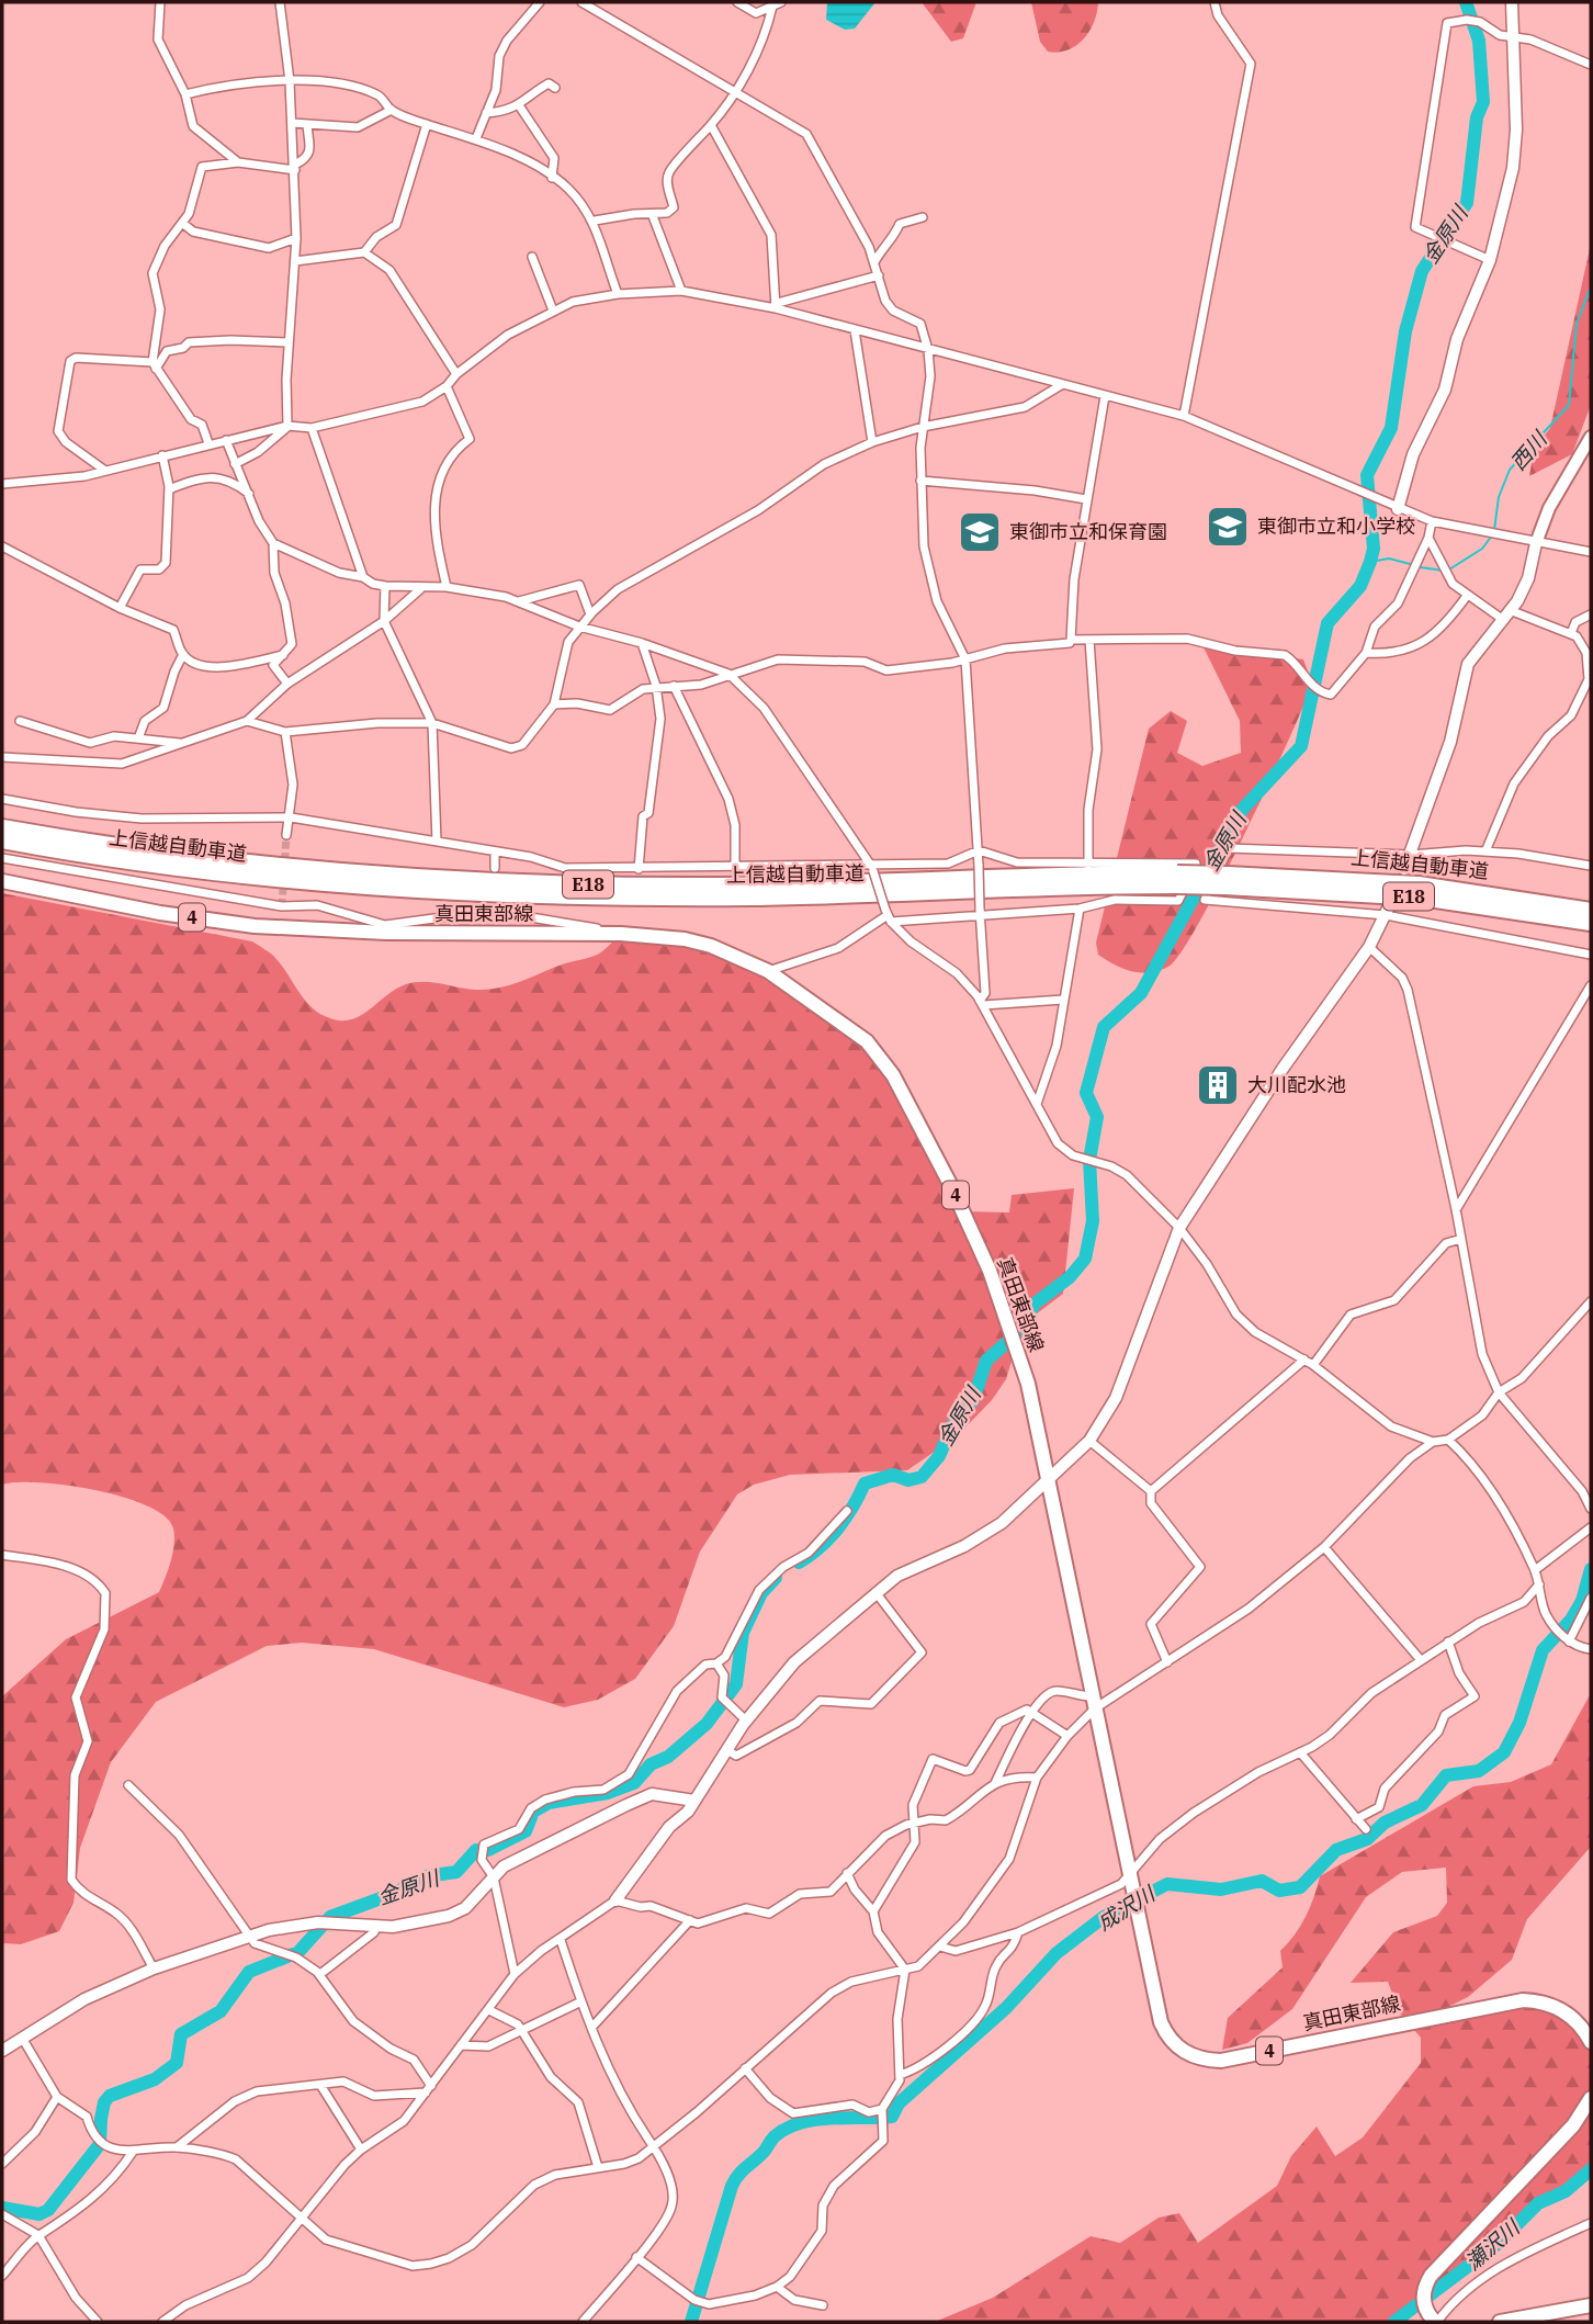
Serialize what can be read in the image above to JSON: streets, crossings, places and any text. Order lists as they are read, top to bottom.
{
  "streets": {
    "highway": ["上信越自動車道", "E18"],
    "main road": ["真田東部線", "4"]
  },
  "water": [
    "金原川",
    "西川",
    "成沢川",
    "瀬沢川"
  ],
  "places": {
    "school or university": ["東御市立和小学校", "東御市立和保育園"],
    "building": ["大川配水池"]
  }
}
